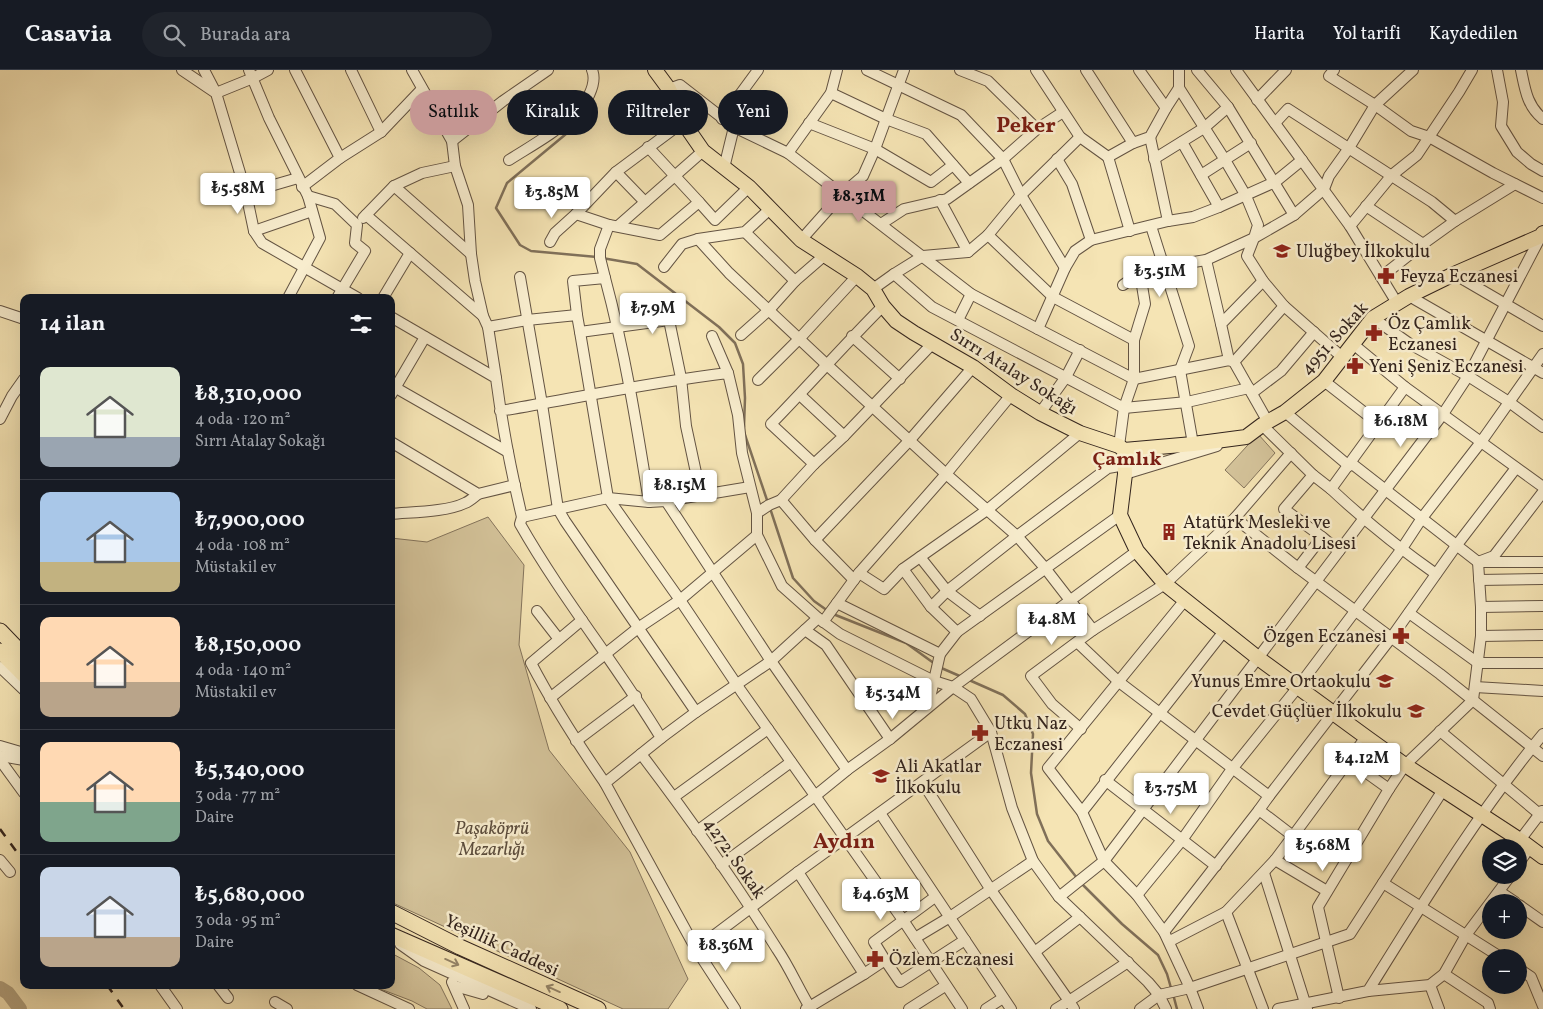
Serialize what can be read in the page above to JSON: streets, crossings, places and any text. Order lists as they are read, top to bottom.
{
  "streets": {
    "highway": ["Yeşillik Caddesi"],
    "main road": ["4951. Sokak", "Sırrı Atalay Sokağı"],
    "street": ["4272. Sokak"]
  },
  "crossings": [
    ["4951. Sokak", "Sırrı Atalay Sokağı"]
  ],
  "districts": ["Peker", "Çamlık", "Aydın"],
  "parks": ["Paşaköprü Mezarlığı"],
  "places": {
    "school or university": [
      "Uluğbey İlkokulu",
      "Yunus Emre Ortaokulu",
      "Cevdet Güçlüer İlkokulu",
      "Ali Akatlar İlkokulu"
    ],
    "pharmacy": [
      "Feyza Eczanesi",
      "Öz Çamlık Eczanesi",
      "Yeni Şeniz Eczanesi",
      "Özgen Eczanesi",
      "Utku Naz Eczanesi",
      "Özlem Eczanesi"
    ],
    "building": ["Atatürk Mesleki ve Teknik Anadolu Lisesi"]
  },
  "page": {
    "header": "Casavia",
    "search": "Burada ara",
    "nav": ["Harita", "Yol tarifi", "Kaydedilen"],
    "chip": [
      "Satılık",
      "Kiralık",
      "Filtreler",
      "Yeni"
    ],
    "price": [
      "₺5.58M",
      "₺3.85M",
      "₺8.31M",
      "₺3.51M",
      "₺7.9M",
      "₺6.18M",
      "₺8.15M",
      "₺4.8M",
      "₺5.34M",
      "₺4.12M",
      "₺3.75M",
      "₺5.68M",
      "₺4.63M",
      "₺8.36M"
    ],
    "heading": "14 ilan",
    "list": [
      {
        "name": "₺8,310,000",
        "note": "4 oda · 120 m² · Sırrı Atalay Sokağı"
      },
      {
        "name": "₺7,900,000",
        "note": "4 oda · 108 m² · Müstakil ev"
      },
      {
        "name": "₺8,150,000",
        "note": "4 oda · 140 m² · Müstakil ev"
      },
      {
        "name": "₺5,340,000",
        "note": "3 oda · 77 m² · Daire"
      },
      {
        "name": "₺5,680,000",
        "note": "3 oda · 95 m² · Daire"
      }
    ],
    "map_buttons": ["+", "−"]
  }
}
